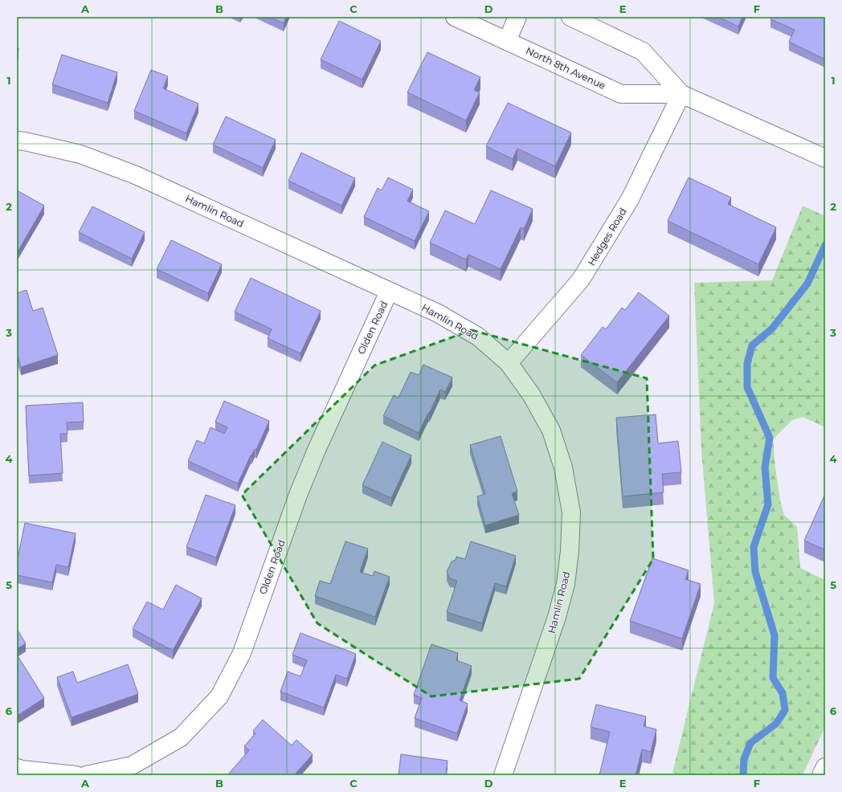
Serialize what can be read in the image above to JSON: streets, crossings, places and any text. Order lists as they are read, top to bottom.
{
  "streets": {
    "street": [
      "North 8th Avenue",
      "Hamlin Road",
      "Hedges Road",
      "Olden Road"
    ]
  },
  "crossings": [
    ["North 8th Avenue", "Hedges Road"],
    ["Hamlin Road", "Hedges Road"],
    ["Hamlin Road", "Olden Road"]
  ],
  "grid": {
    "columns": [
      "A",
      "B",
      "C",
      "D",
      "E",
      "F"
    ],
    "rows": [
      "1",
      "2",
      "3",
      "4",
      "5",
      "6"
    ]
  }
}
